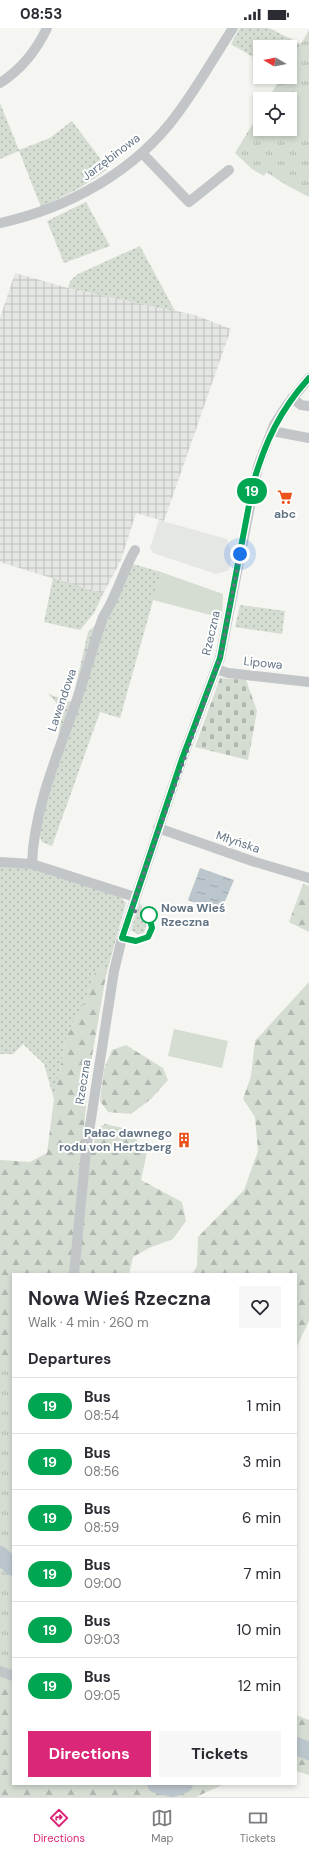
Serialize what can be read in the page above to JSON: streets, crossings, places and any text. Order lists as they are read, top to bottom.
{
  "streets": {
    "street": [
      "Jarzębinowa",
      "Rzeczna",
      "Lipowa",
      "Lawendowa",
      "Młyńska"
    ]
  },
  "crossings": [
    ["Rzeczna", "Lipowa"],
    ["Rzeczna", "Młyńska"]
  ],
  "places": {
    "supermarket": ["abc"],
    "other": ["Nowa Wieś Rzeczna"],
    "building": ["Pałac dawnego rodu von Hertzberg"]
  },
  "lines": ["bus line 19"],
  "north": "left",
  "page": {
    "status": "08:53",
    "on_map": "19",
    "heading": [
      ["Nowa Wieś Rzeczna", "Walk · 4 min · 260 m"],
      "Departures"
    ],
    "list": [
      {
        "mark": "19",
        "name": "Bus",
        "note": "08:54",
        "value": "1 min"
      },
      {
        "mark": "19",
        "name": "Bus",
        "note": "08:56",
        "value": "3 min"
      },
      {
        "mark": "19",
        "name": "Bus",
        "note": "08:59",
        "value": "6 min"
      },
      {
        "mark": "19",
        "name": "Bus",
        "note": "09:00",
        "value": "7 min"
      },
      {
        "mark": "19",
        "name": "Bus",
        "note": "09:03",
        "value": "10 min"
      },
      {
        "mark": "19",
        "name": "Bus",
        "note": "09:05",
        "value": "12 min"
      }
    ],
    "buttons": ["Directions", "Tickets"],
    "tabs": ["Directions", "Map", "Tickets"]
  }
}
